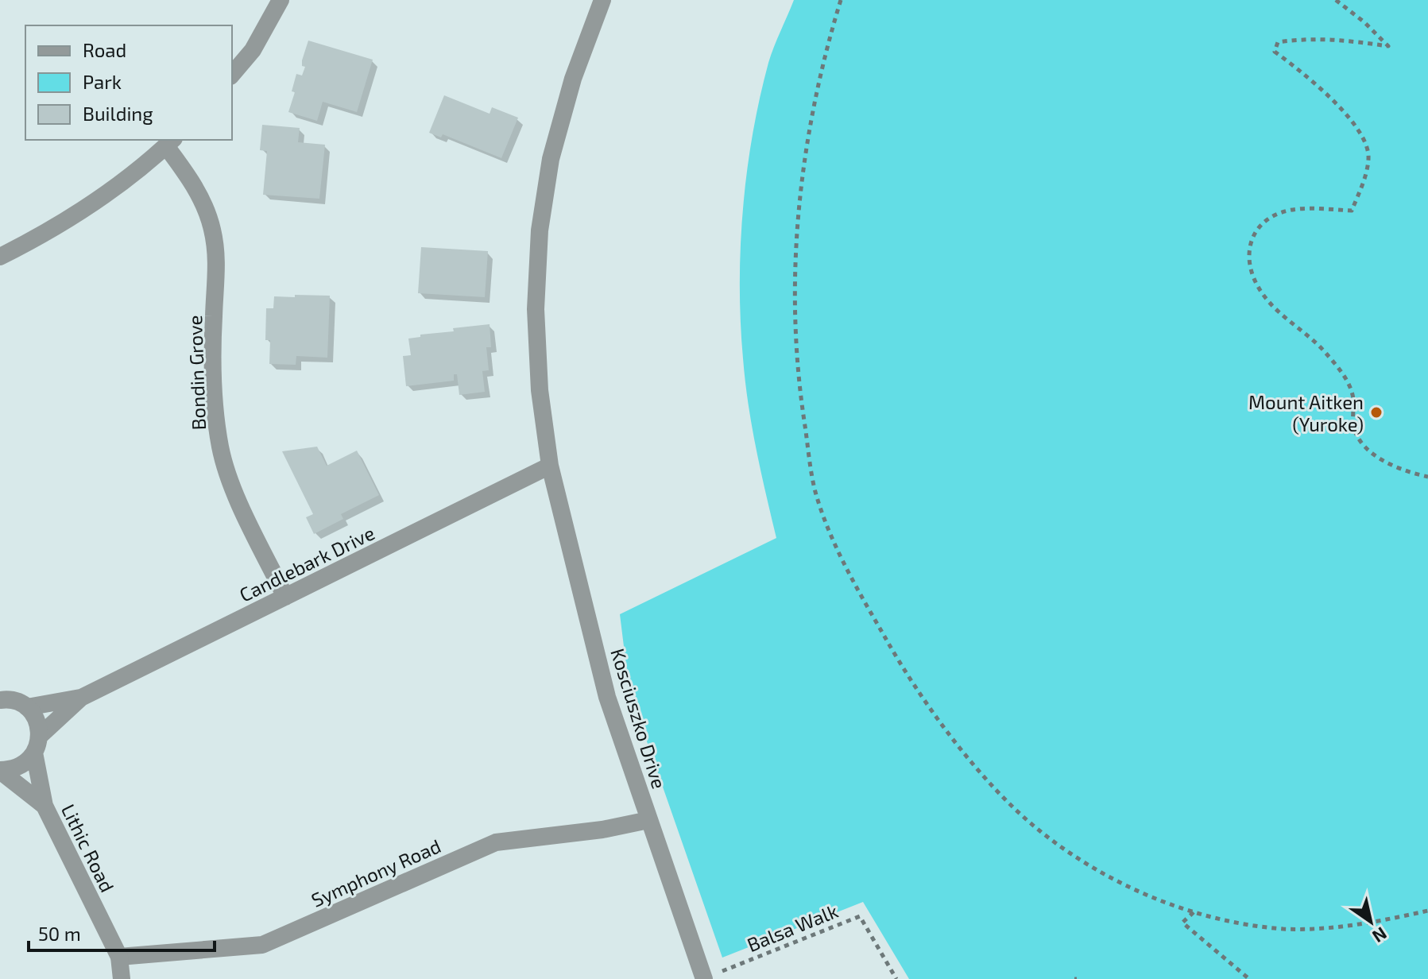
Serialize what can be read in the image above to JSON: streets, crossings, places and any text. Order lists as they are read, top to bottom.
{
  "streets": {
    "street": [
      "Bondin Grove",
      "Candlebark Drive",
      "Kosciuszko Drive",
      "Lithic Road",
      "Symphony Road"
    ],
    "path": ["Balsa Walk"]
  },
  "crossings": [
    ["Bondin Grove", "Candlebark Drive"],
    ["Candlebark Drive", "Kosciuszko Drive"],
    ["Candlebark Drive", "Lithic Road"],
    ["Kosciuszko Drive", "Symphony Road"],
    ["Kosciuszko Drive", "Balsa Walk"],
    ["Lithic Road", "Symphony Road"]
  ],
  "places": ["Mount Aitken (Yuroke)"],
  "legend": ["Road", "Park", "Building"],
  "scale_bar": "50 m",
  "north": "bottom right"
}
